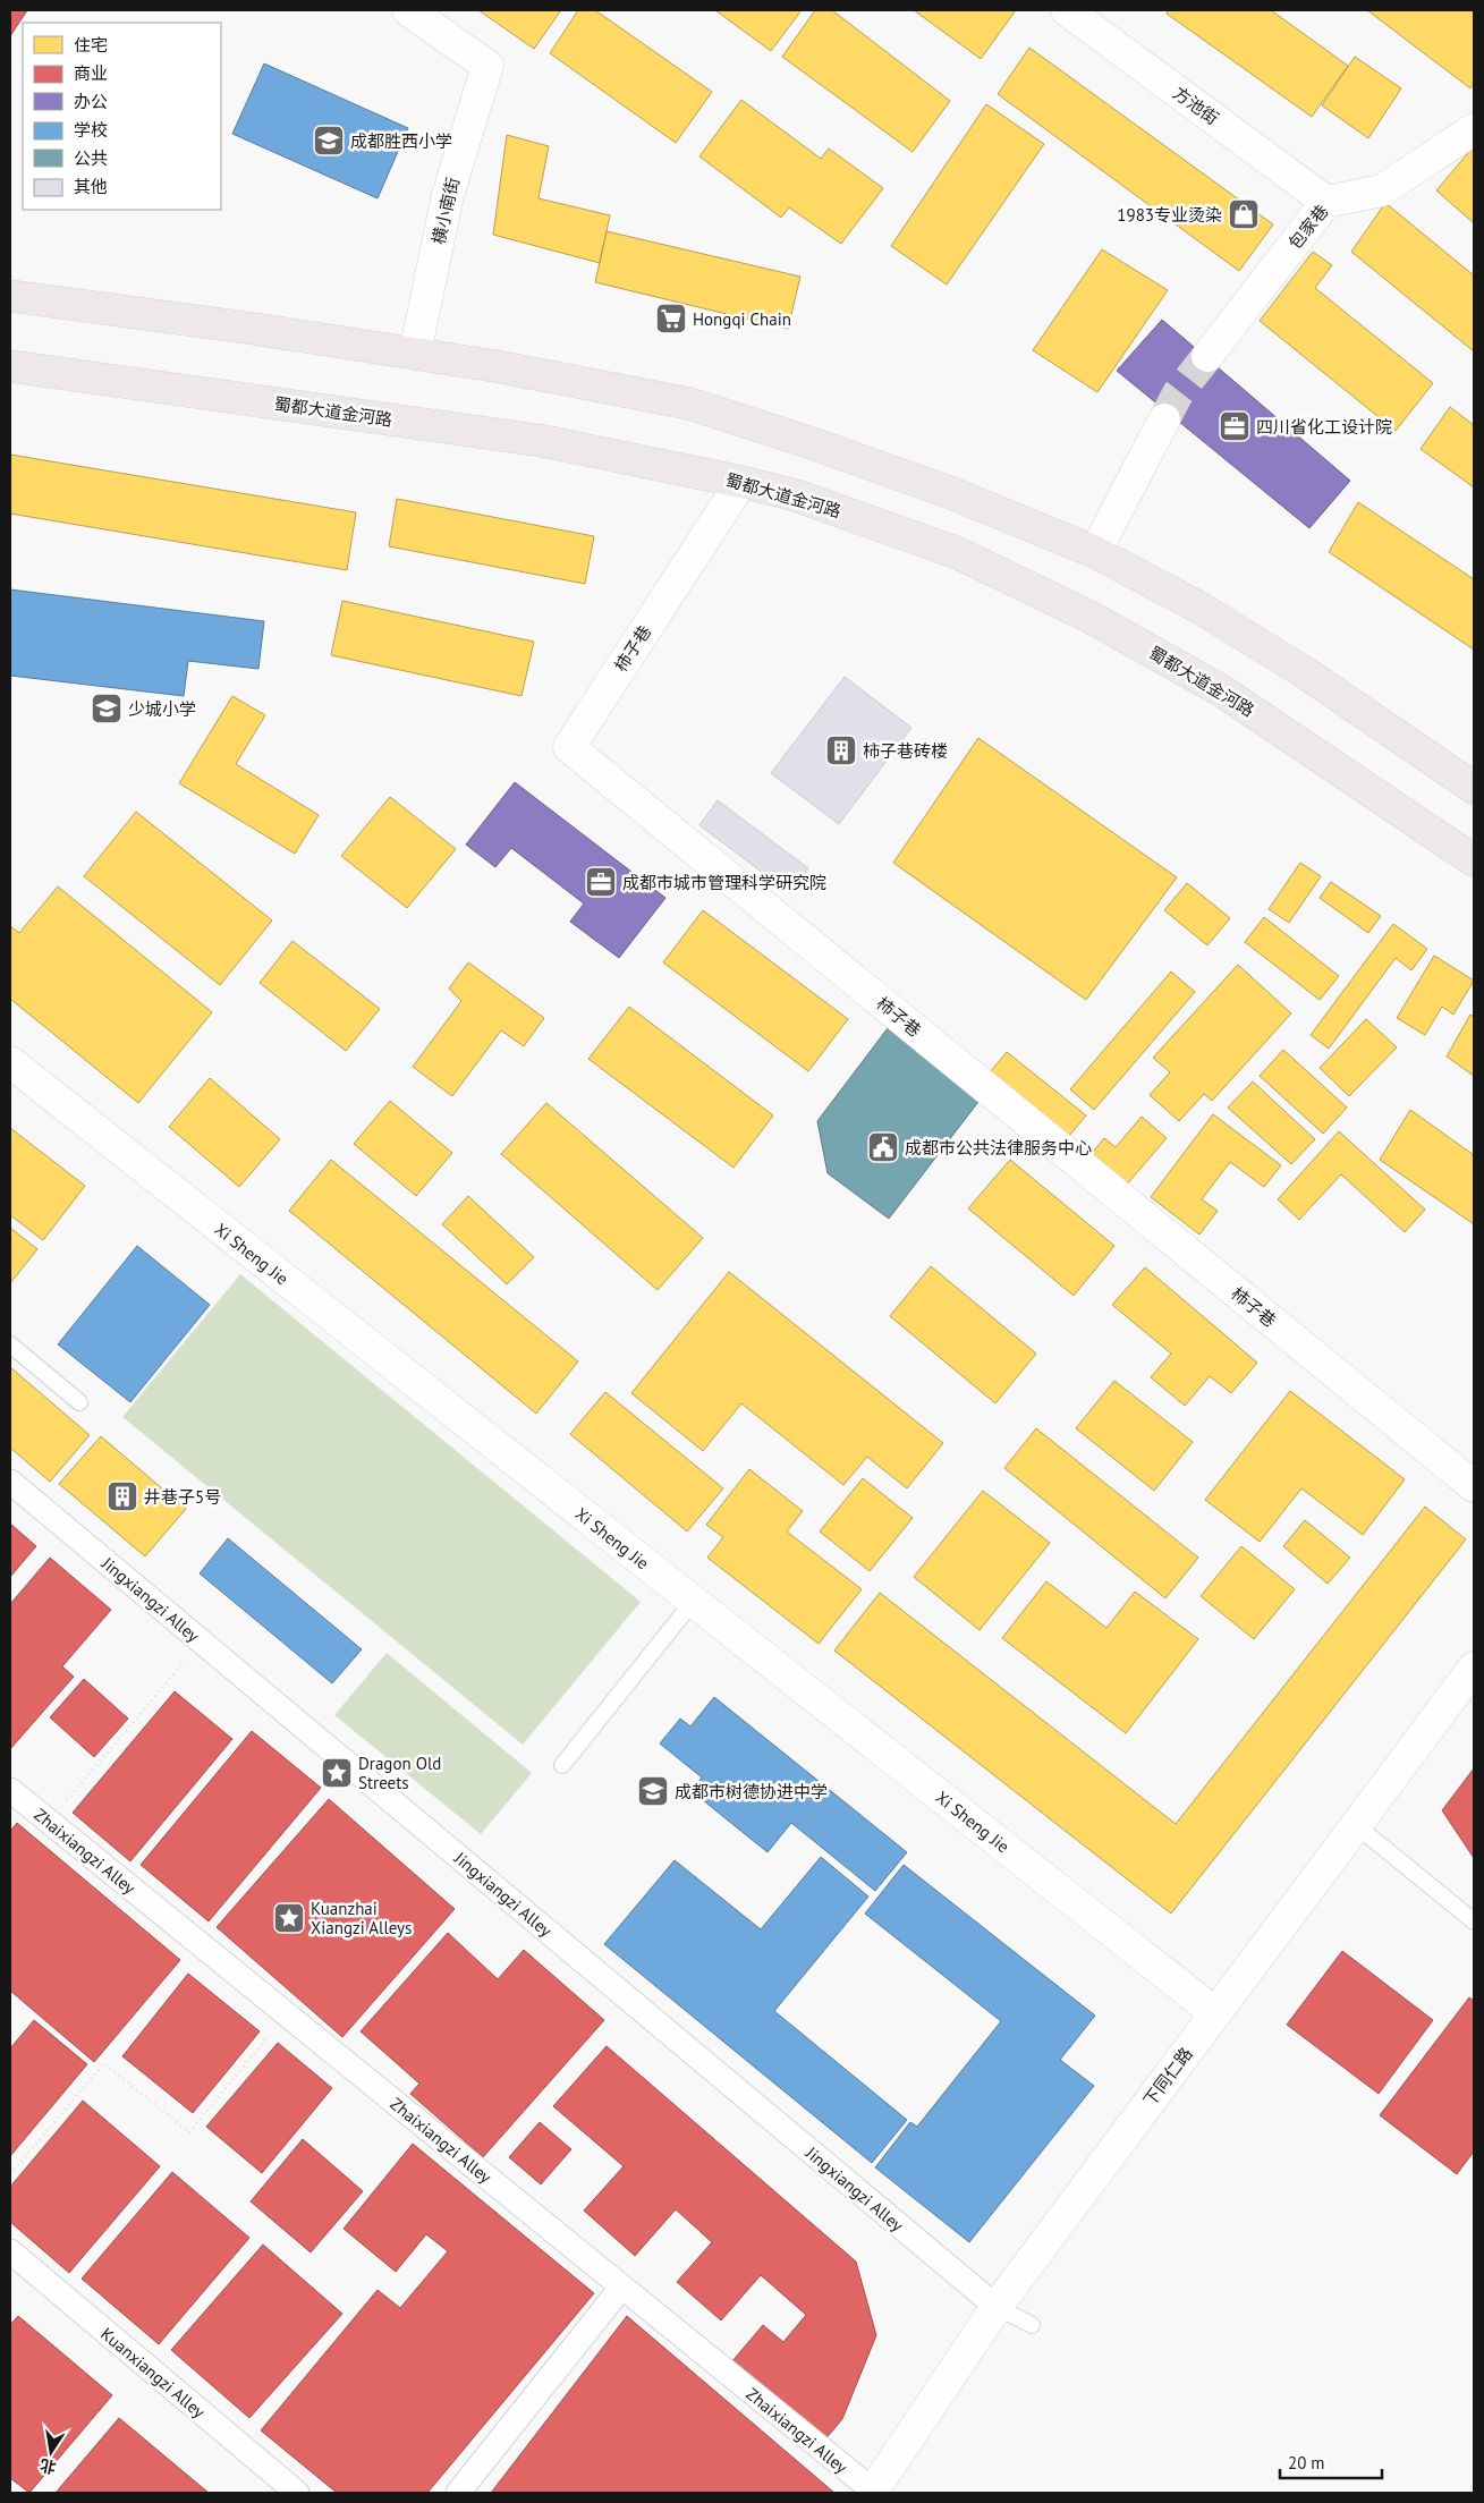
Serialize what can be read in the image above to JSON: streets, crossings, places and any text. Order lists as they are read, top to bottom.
{
  "streets": {
    "main road": ["蜀都大道金河路"],
    "street": [
      "方池街",
      "横小南街",
      "包家巷",
      "柿子巷",
      "Xi Sheng Jie",
      "Jingxiangzi Alley",
      "Zhaixiangzi Alley",
      "下同仁路",
      "Kuanxiangzi Alley"
    ]
  },
  "crossings": [
    ["方池街", "包家巷"],
    ["蜀都大道金河路", "柿子巷"],
    ["Xi Sheng Jie", "下同仁路"],
    ["Jingxiangzi Alley", "下同仁路"],
    ["Zhaixiangzi Alley", "下同仁路"]
  ],
  "places": {
    "school or university": ["成都胜西小学", "少城小学", "成都市树德协进中学"],
    "shop": ["1983专业烫染"],
    "supermarket": ["Hongqi Chain"],
    "office": ["四川省化工设计院", "成都市城市管理科学研究院"],
    "building": ["柿子巷砖楼", "井巷子5号"],
    "public building": ["成都市公共法律服务中心"],
    "place": ["Dragon Old Streets", "Kuanzhai Xiangzi Alleys"]
  },
  "legend": [
    "住宅",
    "商业",
    "办公",
    "学校",
    "公共",
    "其他"
  ],
  "scale_bar": "20 m",
  "north": "bottom"
}
